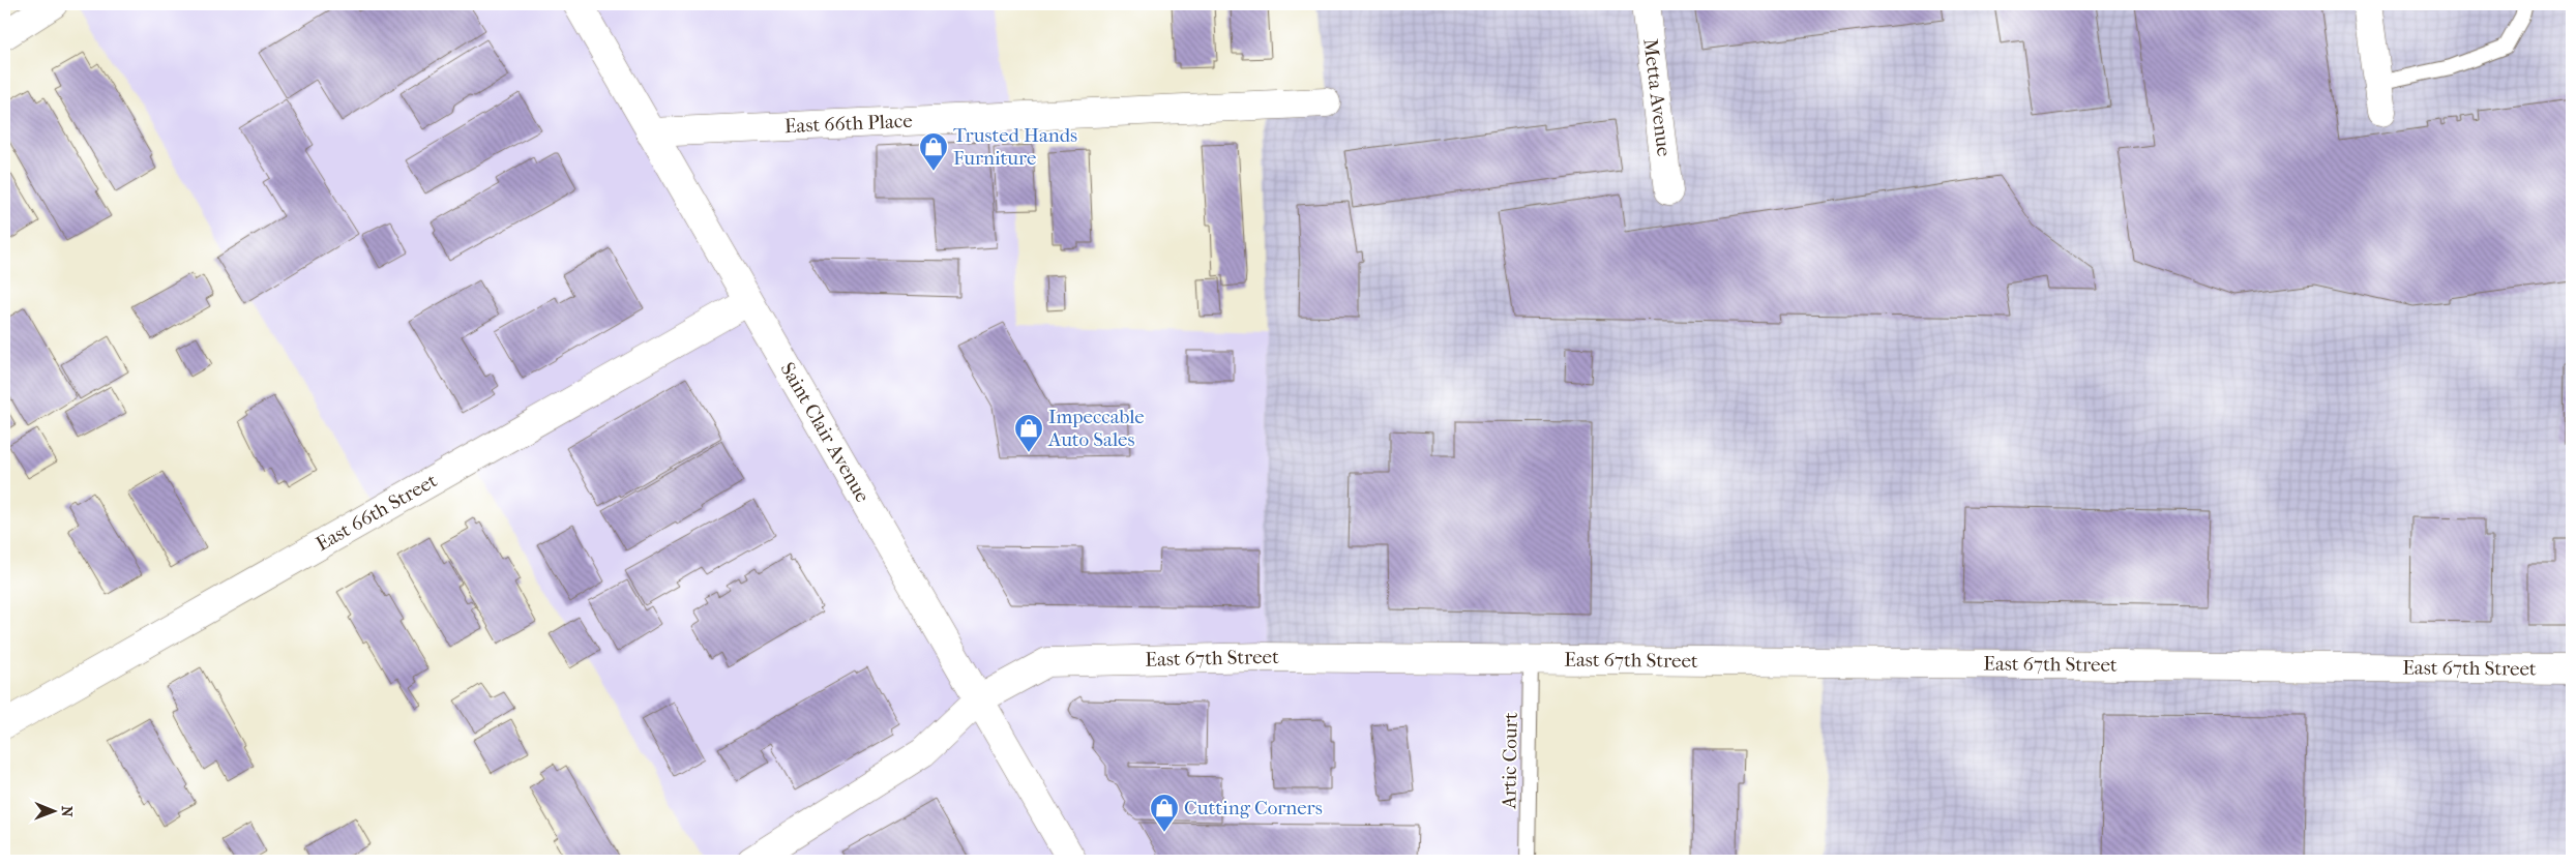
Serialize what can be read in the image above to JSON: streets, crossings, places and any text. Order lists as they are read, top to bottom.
{
  "streets": {
    "street": [
      "Metta Avenue",
      "East 66th Place",
      "Saint Clair Avenue",
      "East 66th Street",
      "East 67th Street"
    ],
    "lane": ["Artic Court"]
  },
  "crossings": [
    ["East 66th Place", "Saint Clair Avenue"],
    ["Saint Clair Avenue", "East 66th Street"],
    ["Saint Clair Avenue", "East 67th Street"],
    ["East 67th Street", "Artic Court"]
  ],
  "places": {
    "shop": ["Trusted Hands Furniture", "Impeccable Auto Sales", "Cutting Corners"]
  },
  "north": "right"
}
